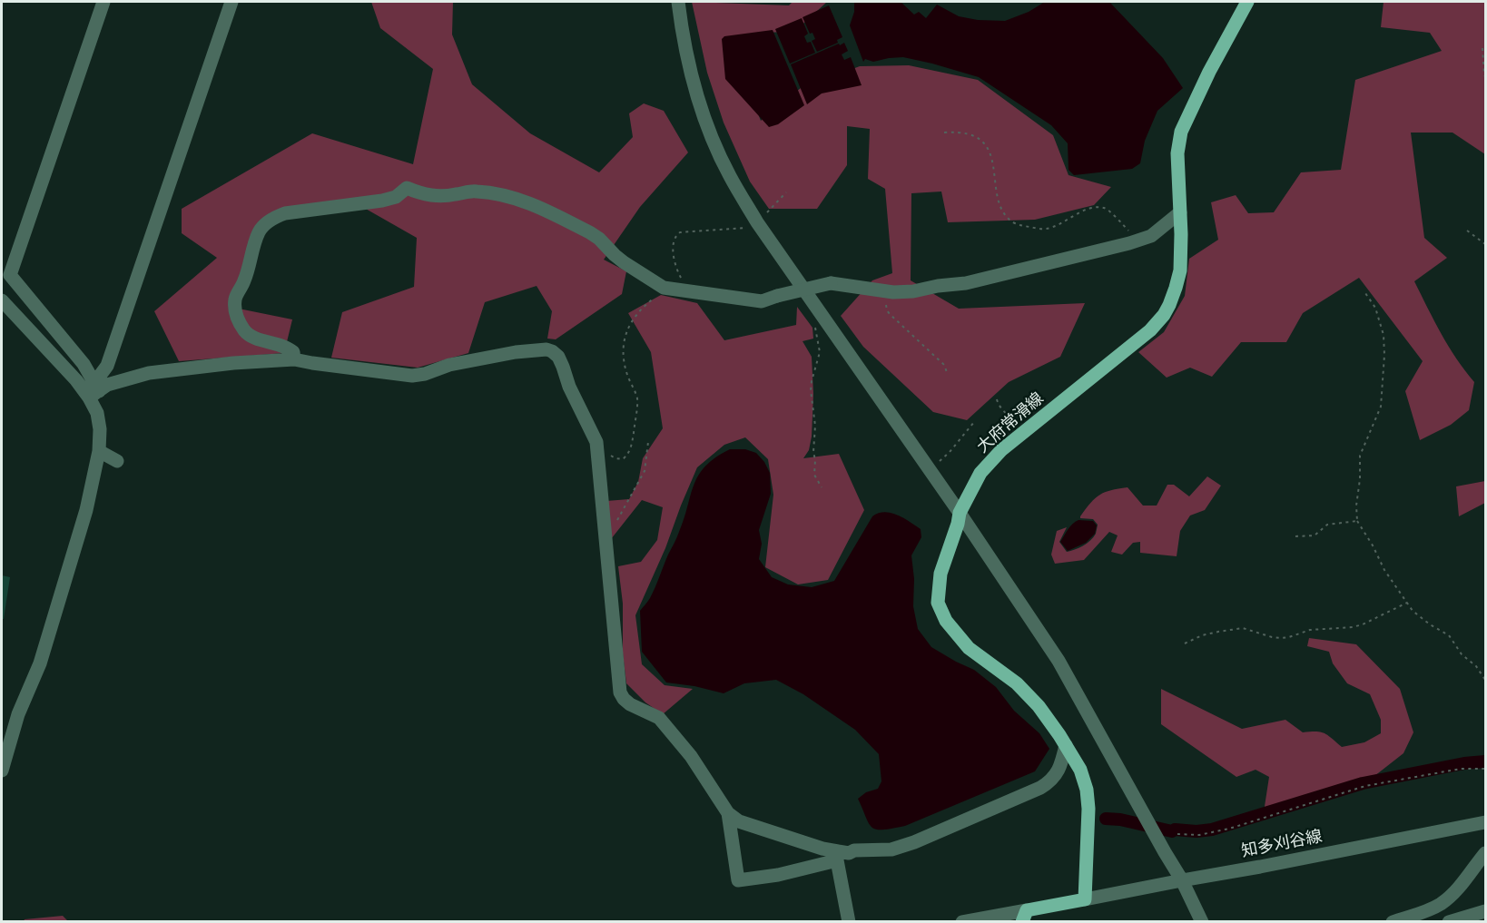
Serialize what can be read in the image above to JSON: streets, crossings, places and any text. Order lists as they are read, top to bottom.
{
  "streets": {
    "main road": ["大府常滑線"],
    "street": ["知多刈谷線"]
  },
  "crossings": [
    ["大府常滑線", "知多刈谷線"]
  ]
}
